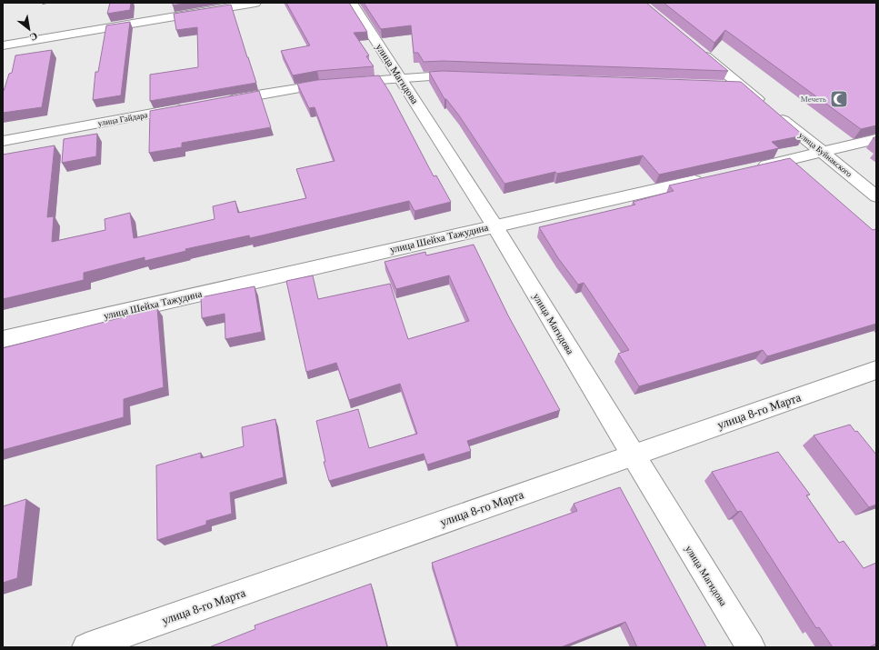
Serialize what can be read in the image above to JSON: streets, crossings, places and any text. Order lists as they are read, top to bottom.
{
  "streets": {
    "street": [
      "улица Магидова",
      "улица Гайдара",
      "улица Буйнакского",
      "улица Шейха Тажудина",
      "улица 8-го Марта"
    ]
  },
  "crossings": [
    ["улица Магидова", "улица Шейха Тажудина"],
    ["улица Магидова", "улица 8-го Марта"]
  ],
  "places": {
    "mosque": ["Мечеть"]
  },
  "north": "bottom right"
}
